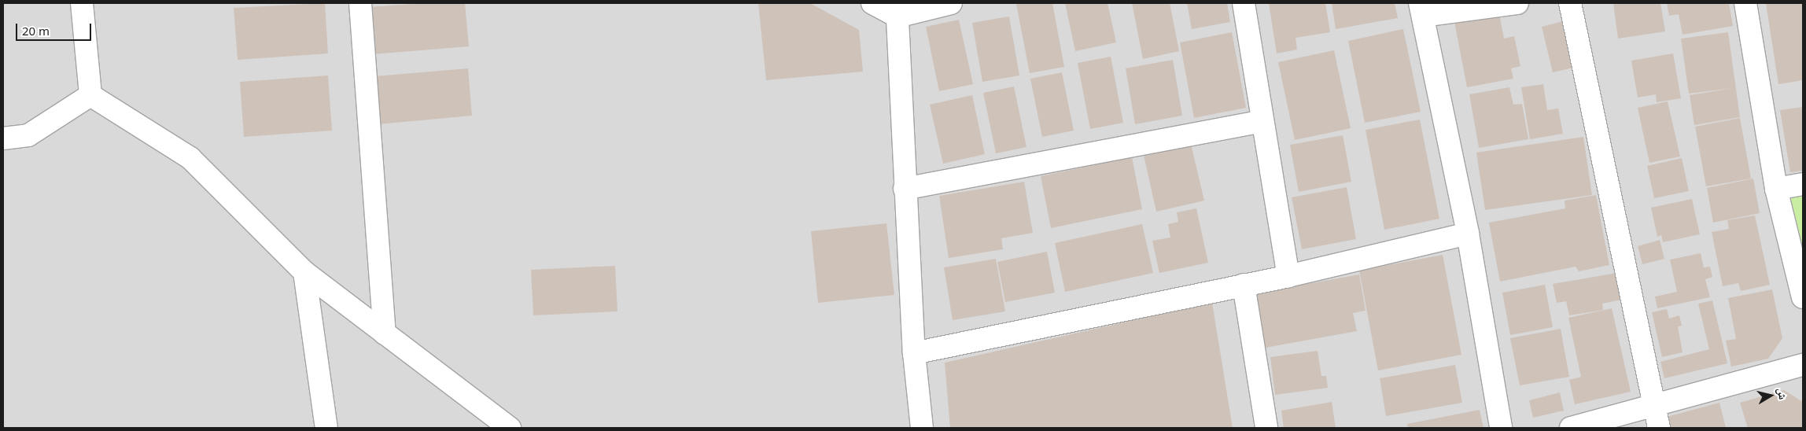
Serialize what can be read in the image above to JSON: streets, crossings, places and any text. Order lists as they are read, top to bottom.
{
  "scale_bar": "20 m",
  "north": "right"
}
